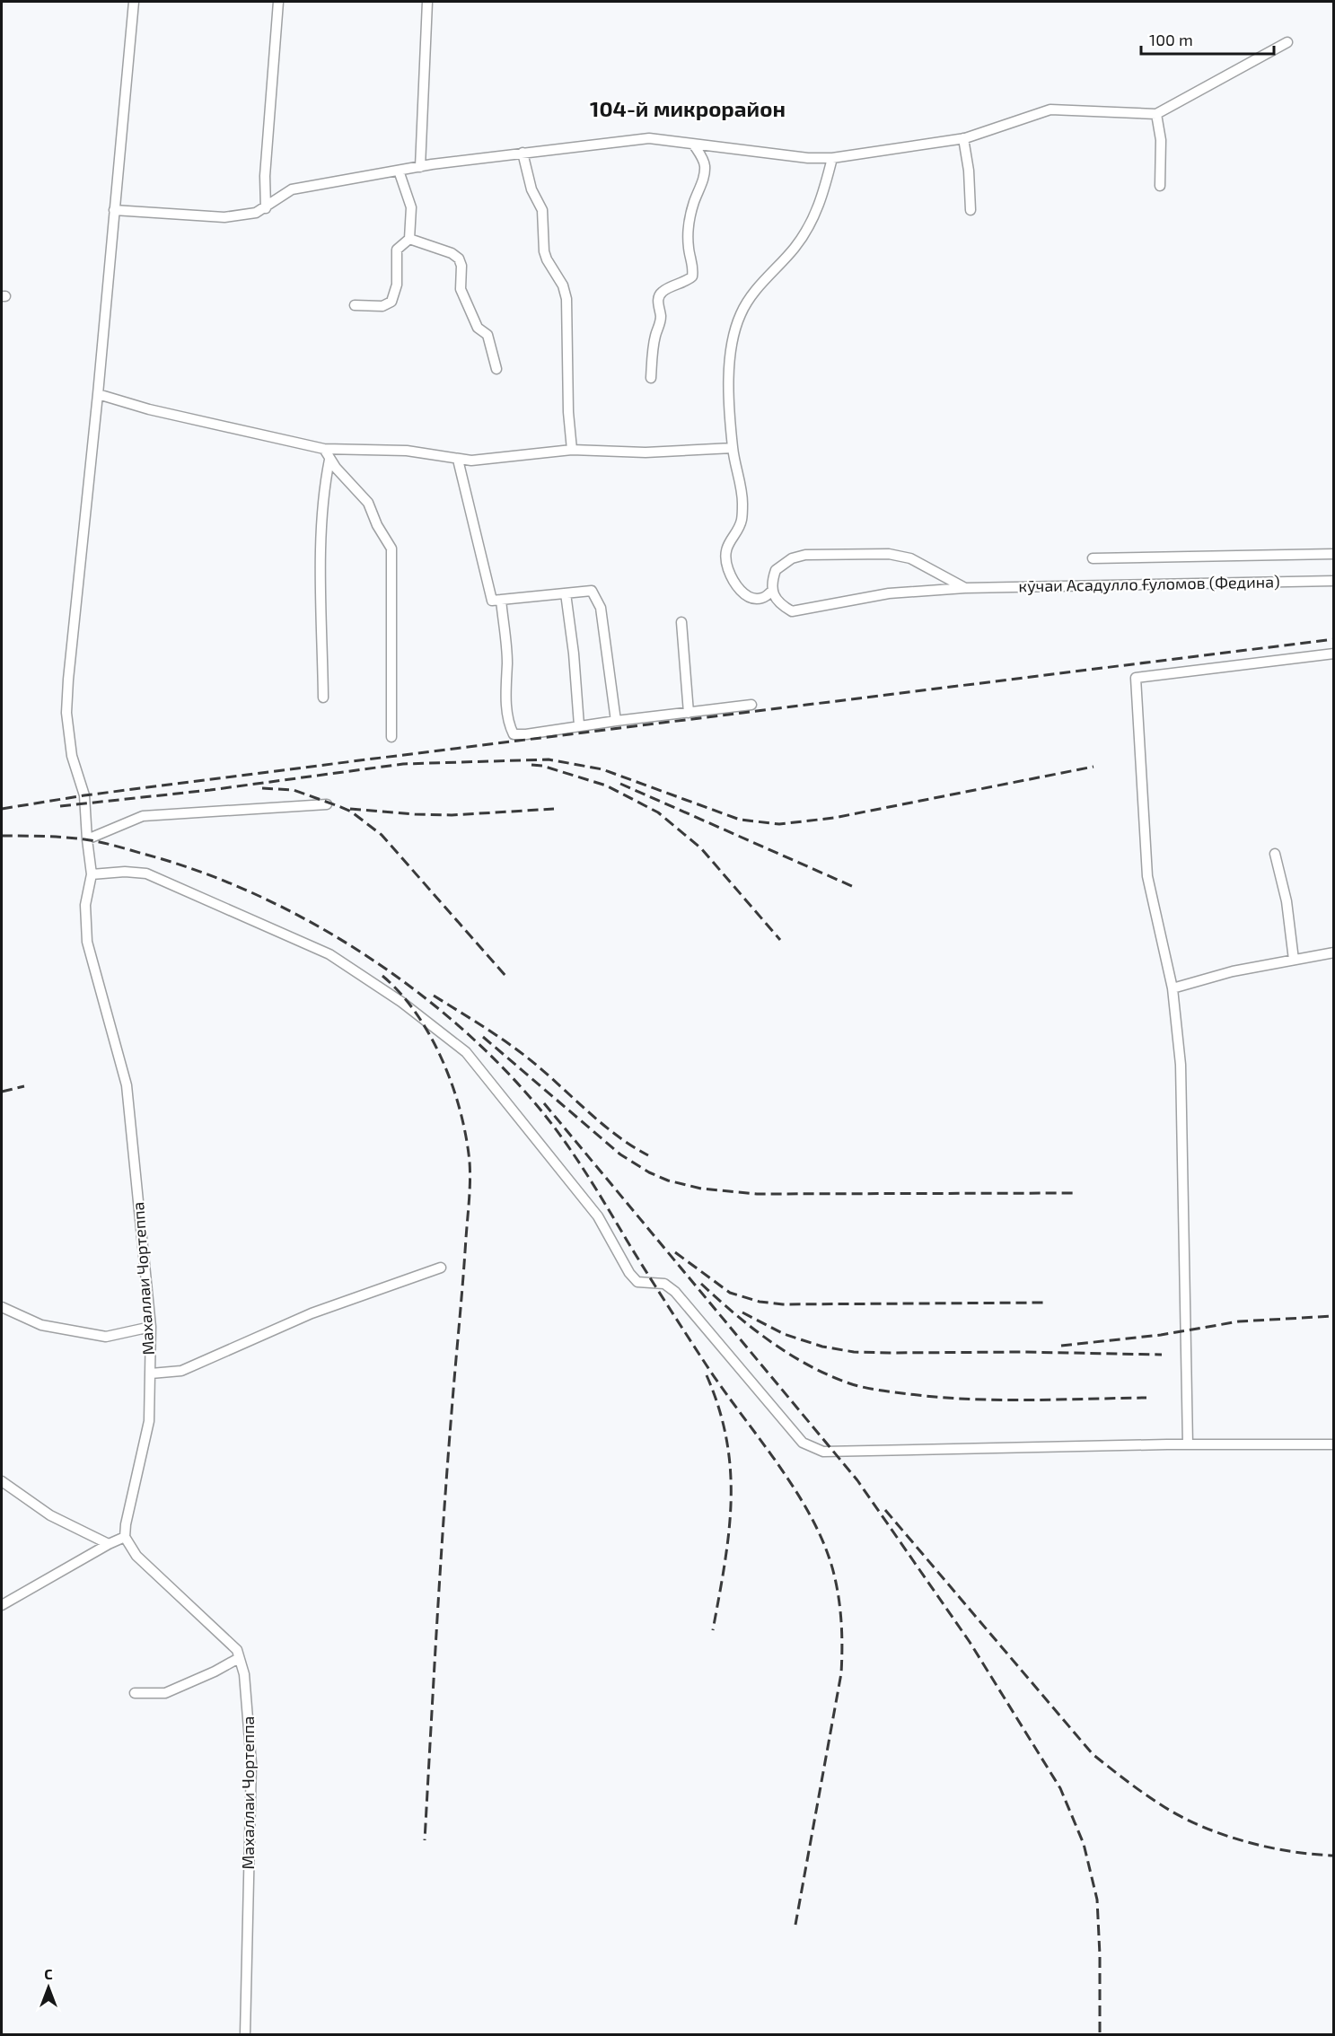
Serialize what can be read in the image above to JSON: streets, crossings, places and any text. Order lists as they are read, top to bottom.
{
  "streets": {
    "street": ["кӯчаи Асадулло Ғуломов (Федина)", "Махаллаи Чортеппа"]
  },
  "districts": ["104-й микрорайон"],
  "scale_bar": "100 m",
  "north": "top"
}
